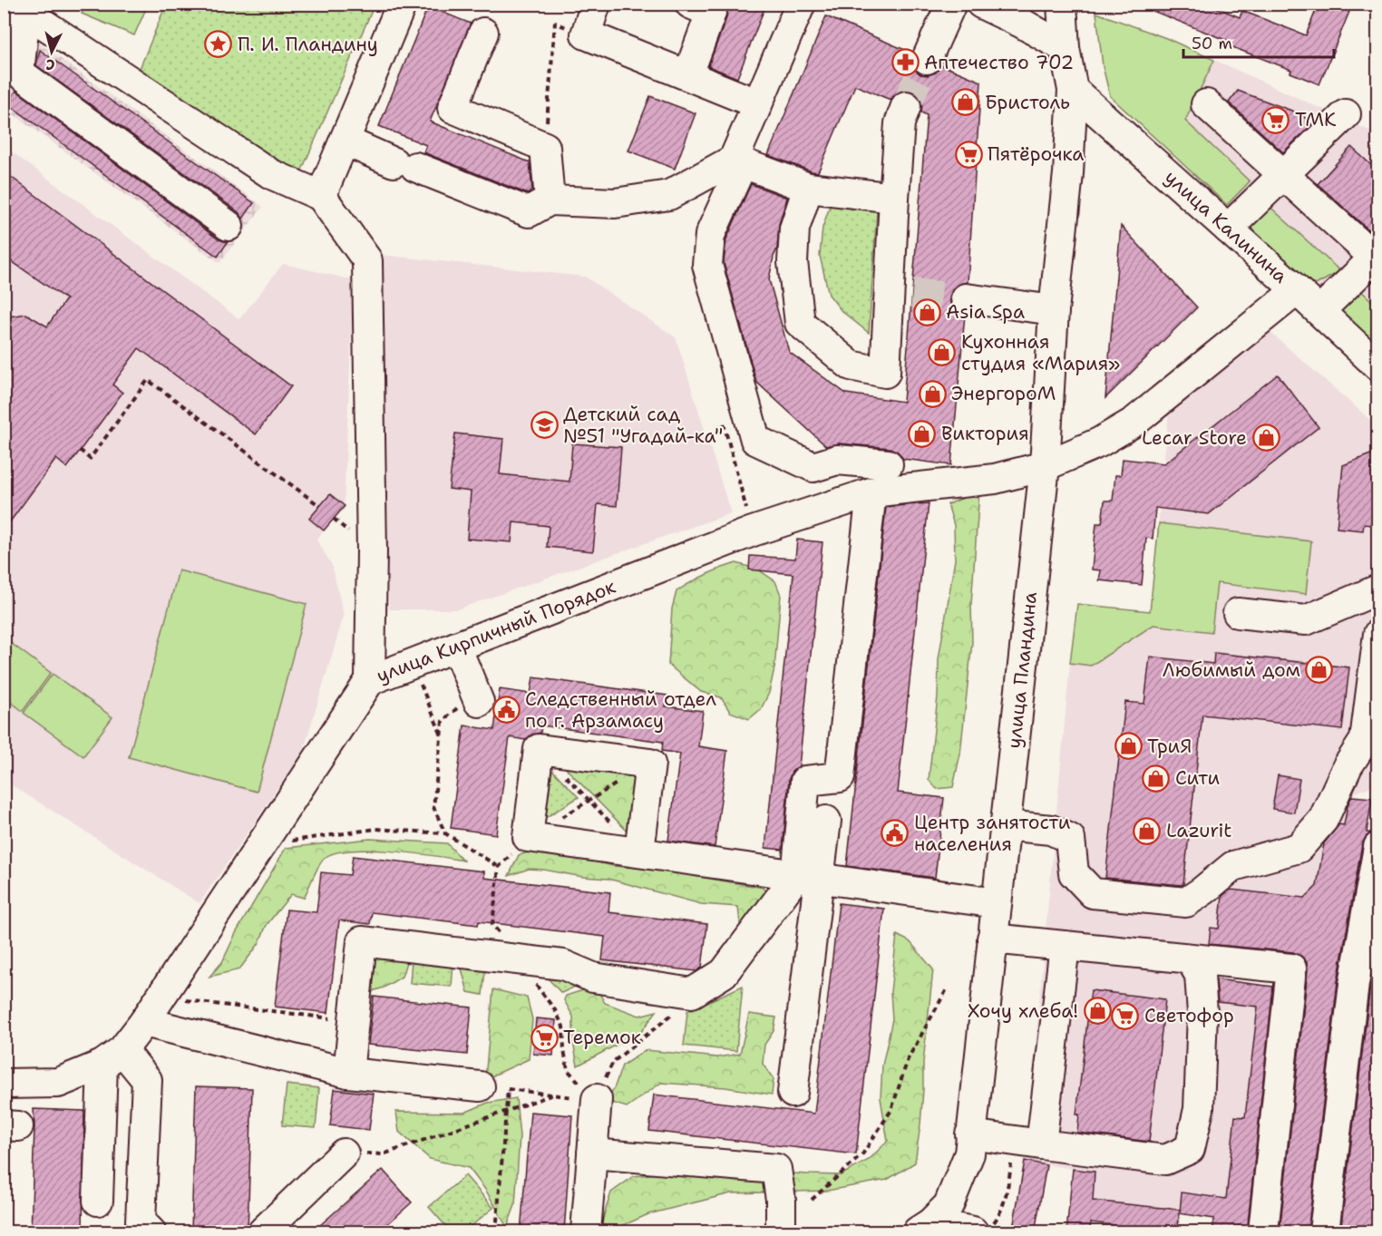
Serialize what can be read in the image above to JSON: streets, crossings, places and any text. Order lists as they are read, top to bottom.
{
  "streets": {
    "street": ["улица Калинина", "улица Кирпичный Порядок", "улица Пландина"]
  },
  "crossings": [
    ["улица Калинина", "улица Кирпичный Порядок"],
    ["улица Калинина", "улица Пландина"],
    ["улица Кирпичный Порядок", "улица Пландина"]
  ],
  "places": {
    "place": ["П. И. Пландину"],
    "pharmacy": ["Аптечество 702"],
    "shop": [
      "Бристоль",
      "Asia Spa",
      "Кухонная студия «Мария»",
      "ЭнергороМ",
      "Виктория",
      "Lecar Store",
      "Любимый дом",
      "ТриЯ",
      "Сити",
      "Lazurit",
      "Хочу хлеба!"
    ],
    "supermarket": [
      "ТМК",
      "Пятёрочка",
      "Светофор",
      "Теремок"
    ],
    "school or university": ["Детский сад №51 \"Угадай-ка\""],
    "public building": ["Следственный отдел по г. Арзамасу", "Центр занятости населения"]
  },
  "scale_bar": "50 m",
  "north": "bottom"
}
